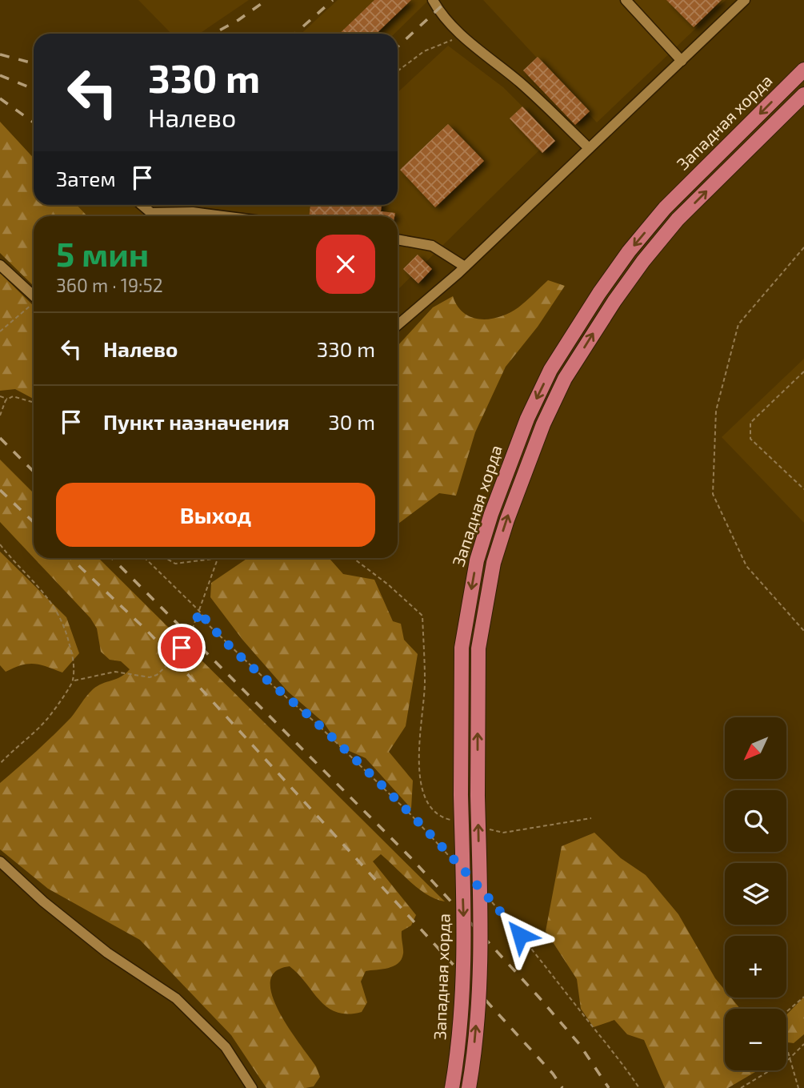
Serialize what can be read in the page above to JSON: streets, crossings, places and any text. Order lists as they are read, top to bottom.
{
  "streets": {
    "highway": ["Западная хорда"]
  },
  "north": "bottom left",
  "page": {
    "turn": ["330 m", "Налево"],
    "then": "Затем",
    "heading": ["5 мин", "360 m · 19:52"],
    "list": [
      {
        "name": "Налево",
        "value": "330 m"
      },
      {
        "name": "Пункт назначения",
        "value": "30 m"
      }
    ],
    "buttons": "Выход",
    "map_buttons": ["+", "−"]
  }
}
